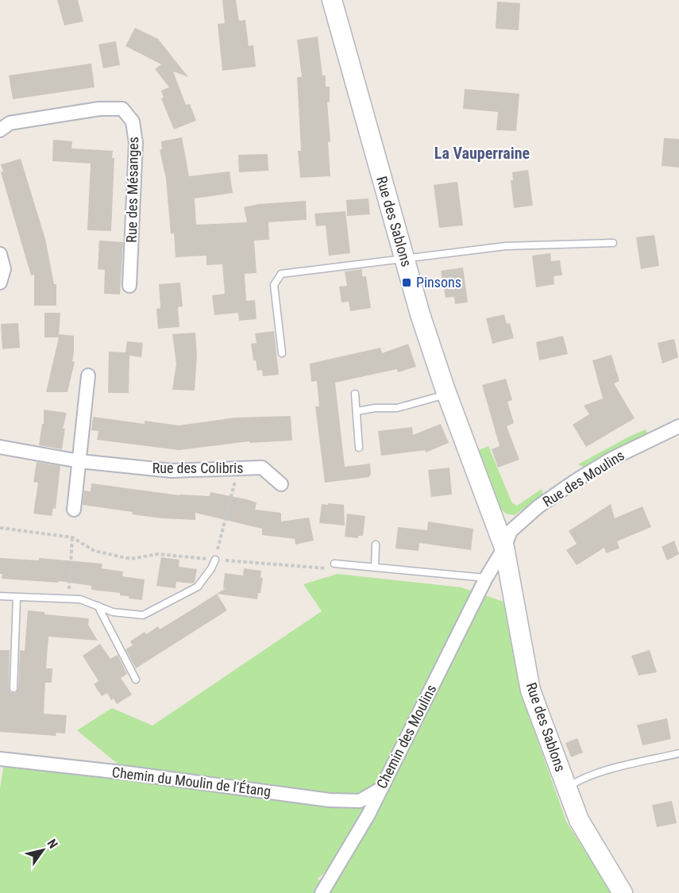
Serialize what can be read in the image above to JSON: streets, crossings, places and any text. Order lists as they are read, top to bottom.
{
  "streets": {
    "street": [
      "Rue des Mésanges",
      "Rue des Sablons",
      "Rue des Colibris",
      "Rue des Moulins",
      "Chemin des Moulins",
      "Chemin du Moulin de l'Étang"
    ]
  },
  "crossings": [
    ["Rue des Sablons", "Rue des Moulins"],
    ["Chemin des Moulins", "Chemin du Moulin de l'Étang"]
  ],
  "districts": ["La Vauperraine"],
  "places": {
    "transit": ["Pinsons"]
  },
  "north": "top right"
}
